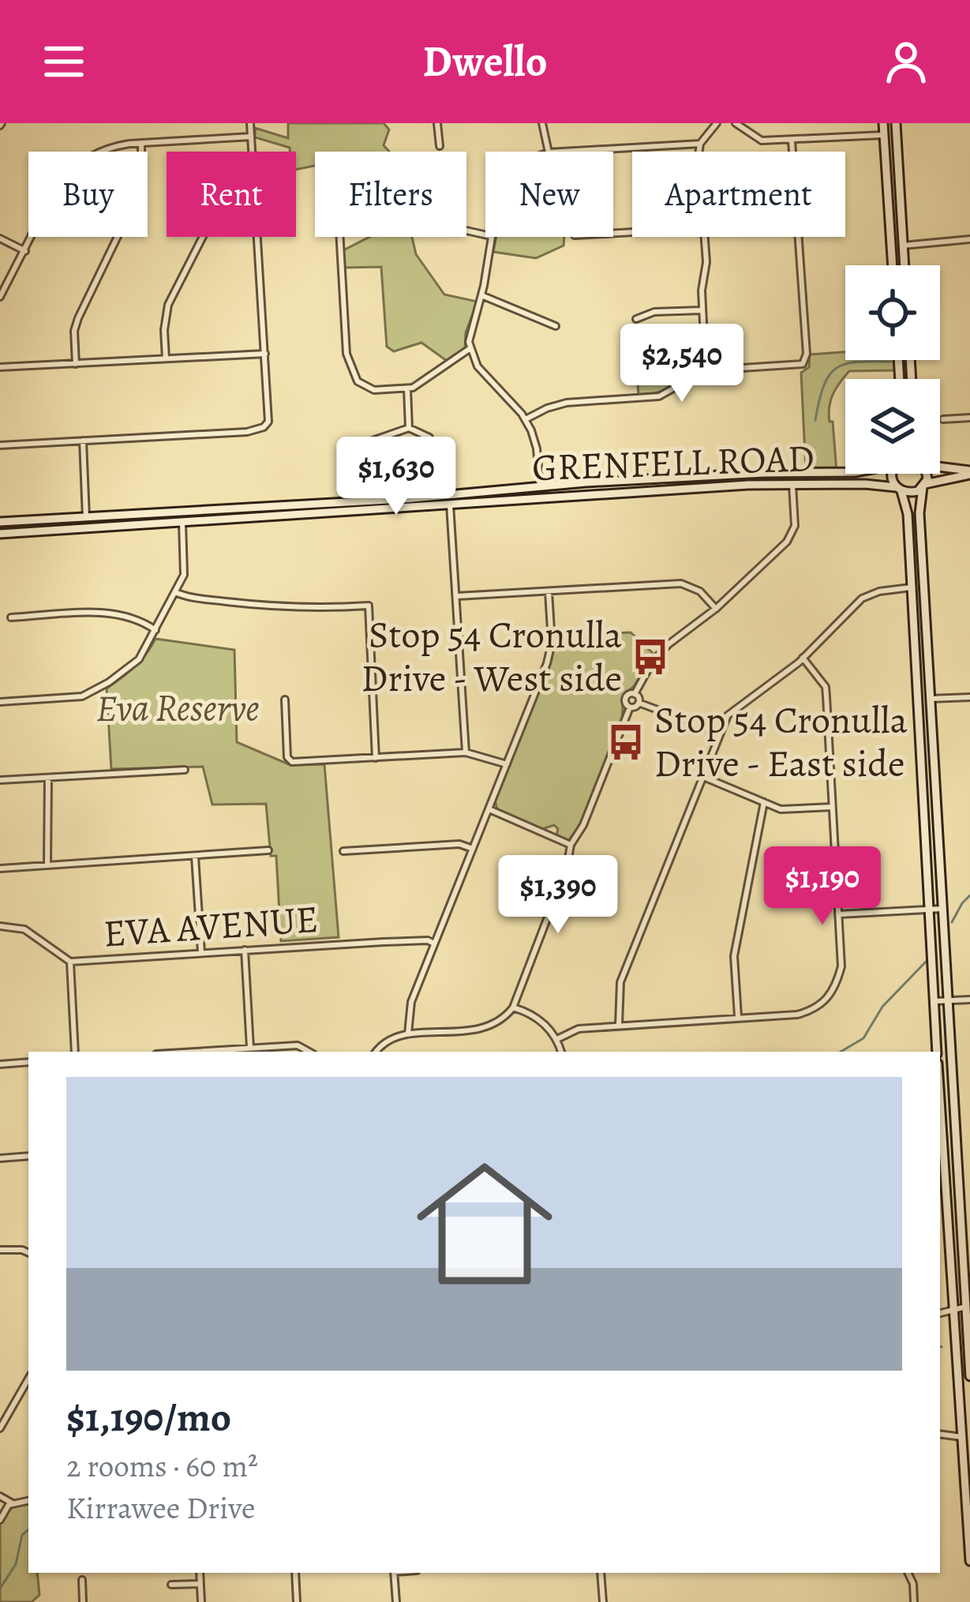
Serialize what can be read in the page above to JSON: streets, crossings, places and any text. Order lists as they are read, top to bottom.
{
  "streets": {
    "main road": ["GRENFELL ROAD"],
    "street": ["EVA AVENUE"]
  },
  "parks": ["Eva Reserve"],
  "places": {
    "bus stop": ["Stop 54 Cronulla Drive - West side", "Stop 54 Cronulla Drive - East side"]
  },
  "page": {
    "header": "Dwello",
    "chip": [
      "Buy",
      "Rent",
      "Filters",
      "New",
      "Apartment"
    ],
    "price": [
      "$2,540",
      "$1,630",
      "$1,190",
      "$1,390"
    ],
    "list": [
      {
        "name": "$1,190/mo",
        "note": "2 rooms · 60 m² · Kirrawee Drive"
      }
    ]
  }
}
